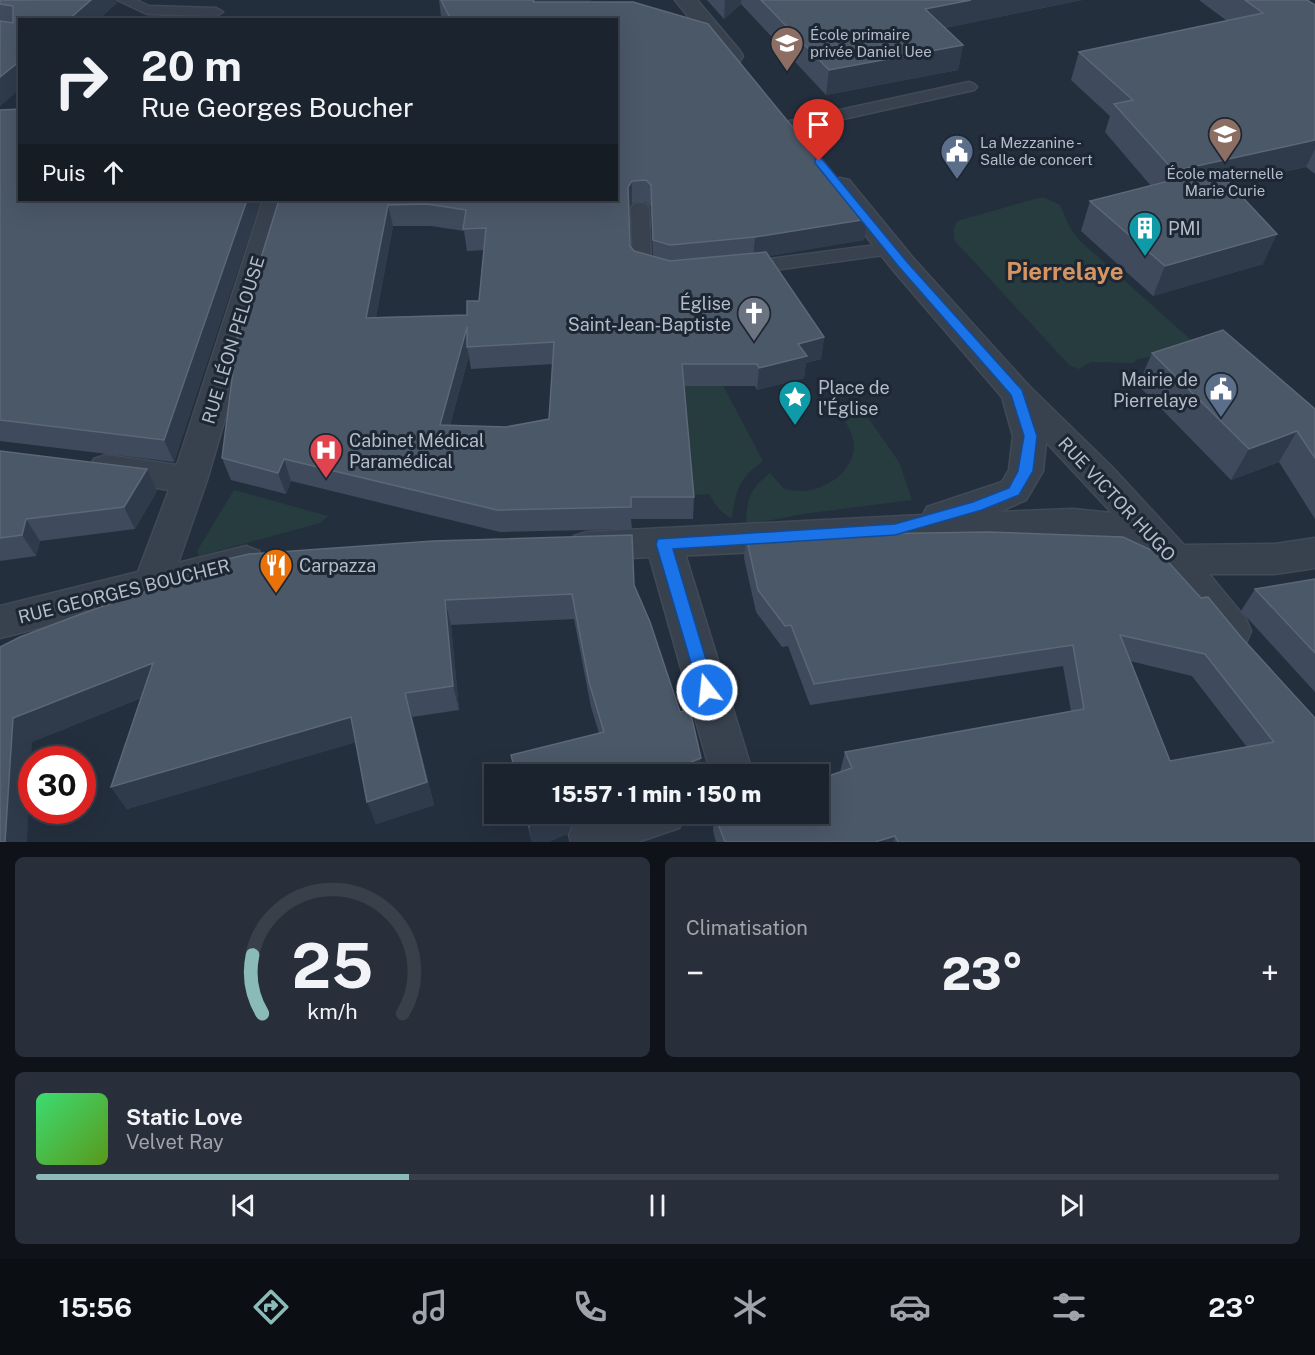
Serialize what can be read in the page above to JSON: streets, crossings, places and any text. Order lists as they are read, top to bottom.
{
  "streets": {
    "street": ["RUE LÉON PELOUSE", "RUE VICTOR HUGO", "RUE GEORGES BOUCHER"]
  },
  "crossings": [
    ["RUE LÉON PELOUSE", "RUE GEORGES BOUCHER"]
  ],
  "districts": ["Pierrelaye"],
  "places": {
    "school or university": ["École primaire privée Daniel Uee", "École maternelle Marie Curie"],
    "public building": ["La Mezzanine - Salle de concert", "Mairie de Pierrelaye"],
    "building": ["PMI"],
    "church": ["Église Saint-Jean-Baptiste"],
    "place": ["Place de l'Église"],
    "hospital": ["Cabinet Médical Paramédical"],
    "restaurant": ["Carpazza"]
  },
  "page": {
    "turn": ["20 m", "Rue Georges Boucher"],
    "then": "Puis",
    "limit": "30",
    "trip": "15:57 · 1 min · 150 m",
    "tile": "Climatisation",
    "heat": ["−", "23°", "+"],
    "song": ["Static Love", "Velvet Ray"],
    "tabs": ["15:56", "23°"],
    "gauge": ["25", "km/h"]
  }
}
